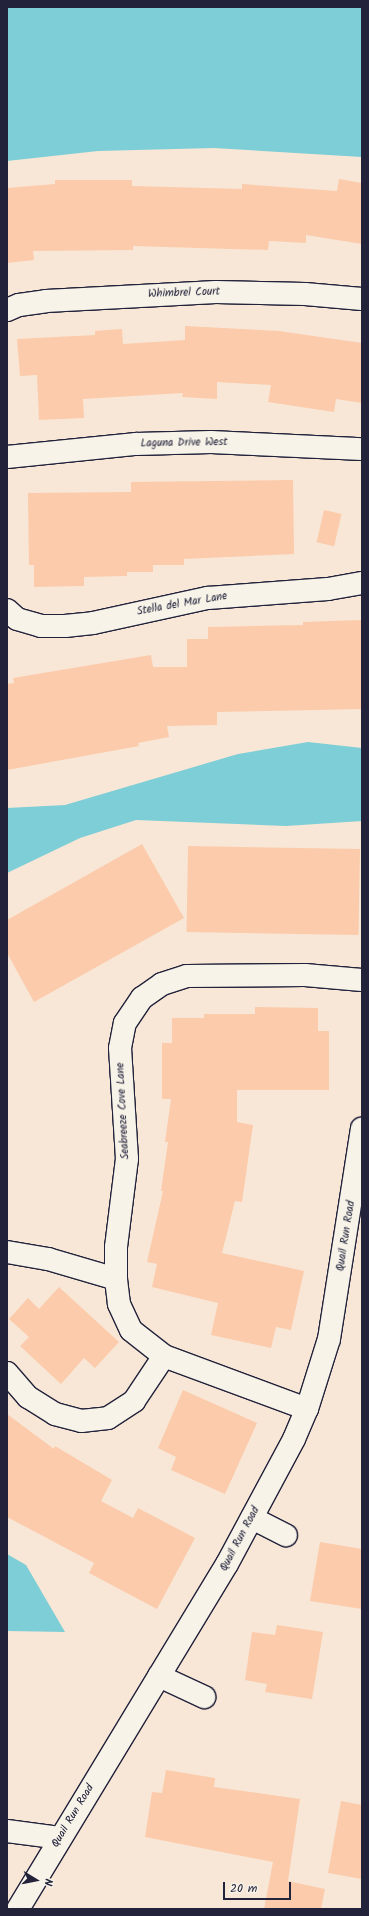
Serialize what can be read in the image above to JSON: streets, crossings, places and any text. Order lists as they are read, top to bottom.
{
  "streets": {
    "street": [
      "Whimbrel Court",
      "Laguna Drive West",
      "Stella del Mar Lane",
      "Seabreeze Cove Lane",
      "Quail Run Road"
    ]
  },
  "crossings": [
    ["Seabreeze Cove Lane", "Quail Run Road"]
  ],
  "scale_bar": "20 m",
  "north": "right"
}
